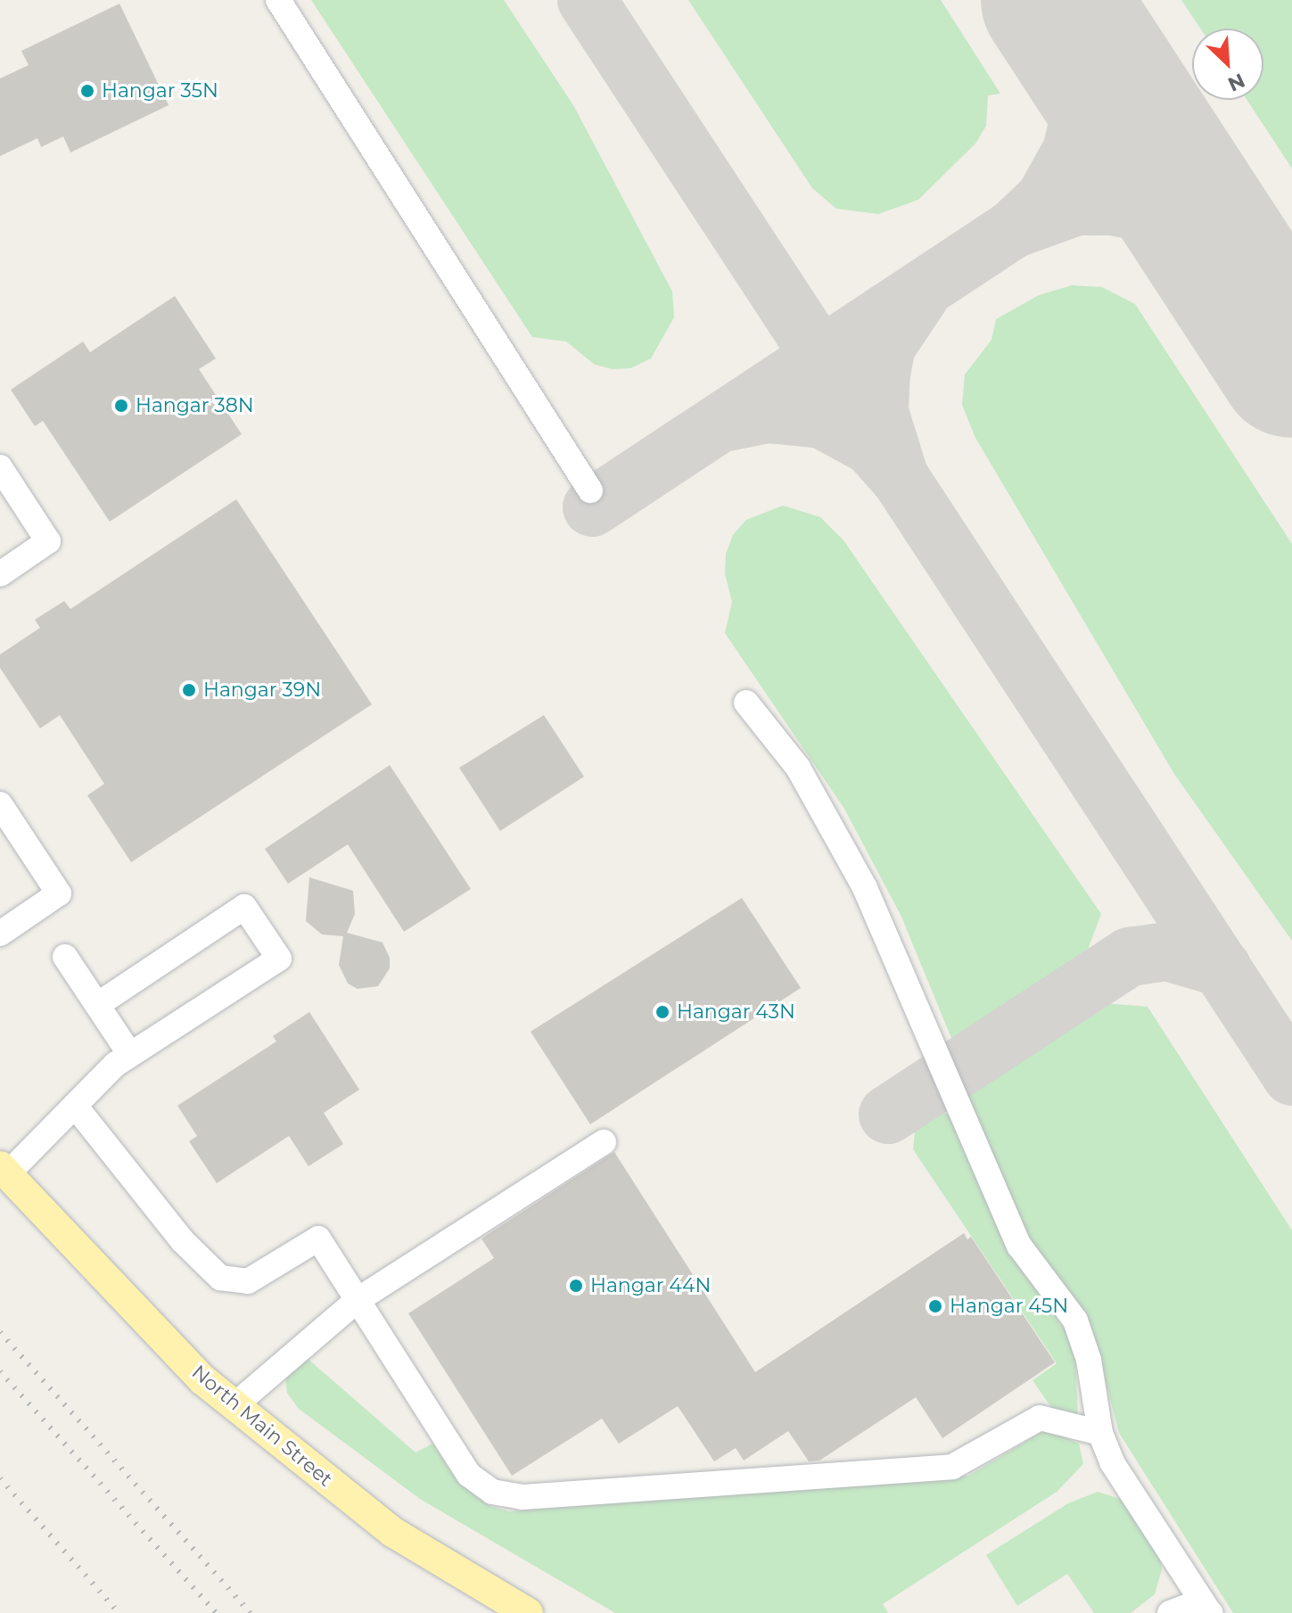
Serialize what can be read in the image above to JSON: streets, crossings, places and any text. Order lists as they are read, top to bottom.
{
  "streets": {
    "main road": ["North Main Street"]
  },
  "places": [
    "Hangar 35N",
    "Hangar 38N",
    "Hangar 39N",
    "Hangar 43N",
    "Hangar 44N",
    "Hangar 45N"
  ],
  "north": "bottom right"
}
